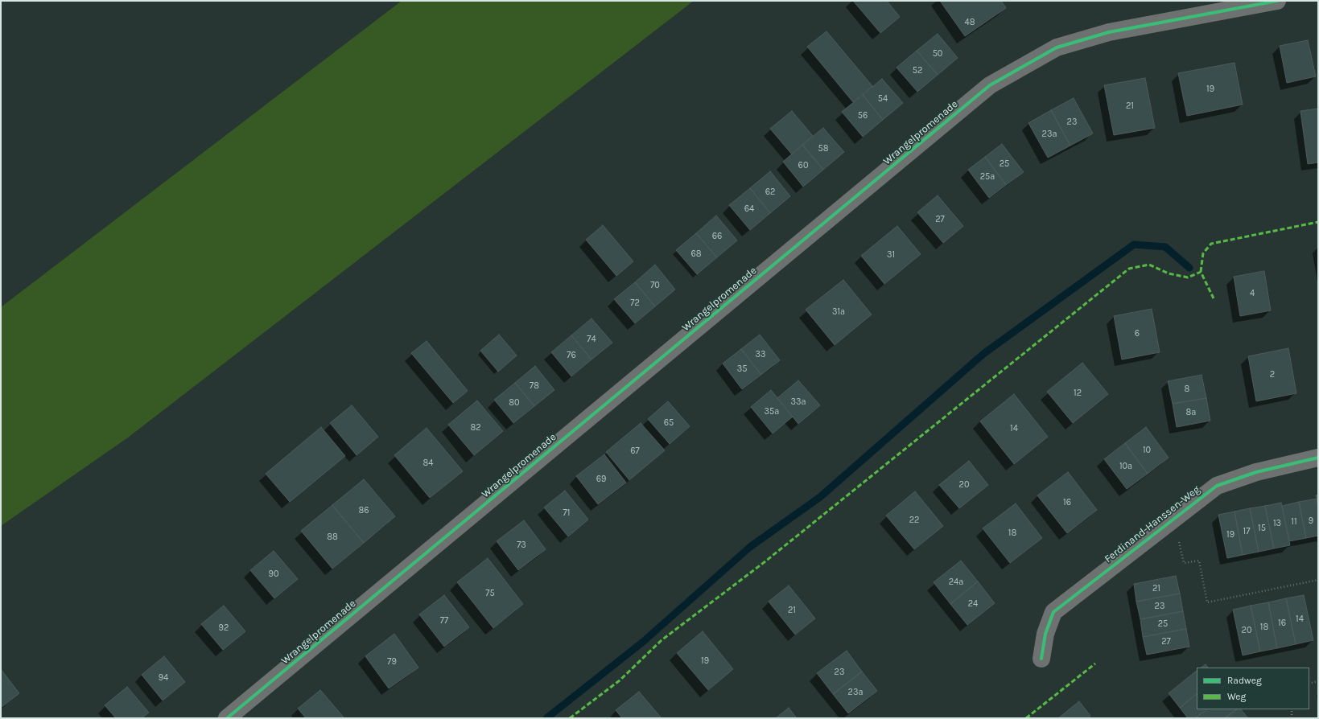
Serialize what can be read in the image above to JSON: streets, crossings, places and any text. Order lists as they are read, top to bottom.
{
  "streets": {
    "street": ["Wrangelpromenade", "Ferdinand-Hanssen-Weg"]
  },
  "house_numbers": [
    "48",
    "50",
    "52",
    "19",
    "54",
    "21",
    "56",
    "23",
    "23a",
    "58",
    "25",
    "60",
    "25a",
    "62",
    "64",
    "27",
    "66",
    "68",
    "31",
    "70",
    "4",
    "72",
    "31a",
    "6",
    "74",
    "33",
    "76",
    "35",
    "2",
    "78",
    "8",
    "12",
    "33a",
    "80",
    "35a",
    "8a",
    "65",
    "82",
    "14",
    "10",
    "67",
    "84",
    "10a",
    "69",
    "20",
    "16",
    "86",
    "71",
    "22",
    "9",
    "11",
    "13",
    "15",
    "17",
    "18",
    "19",
    "88",
    "73",
    "90",
    "24a",
    "21",
    "75",
    "24",
    "23",
    "21",
    "14",
    "77",
    "16",
    "25",
    "18",
    "92",
    "20",
    "27",
    "19",
    "79",
    "23",
    "94",
    "23a"
  ],
  "legend": ["Radweg", "Weg"]
}
